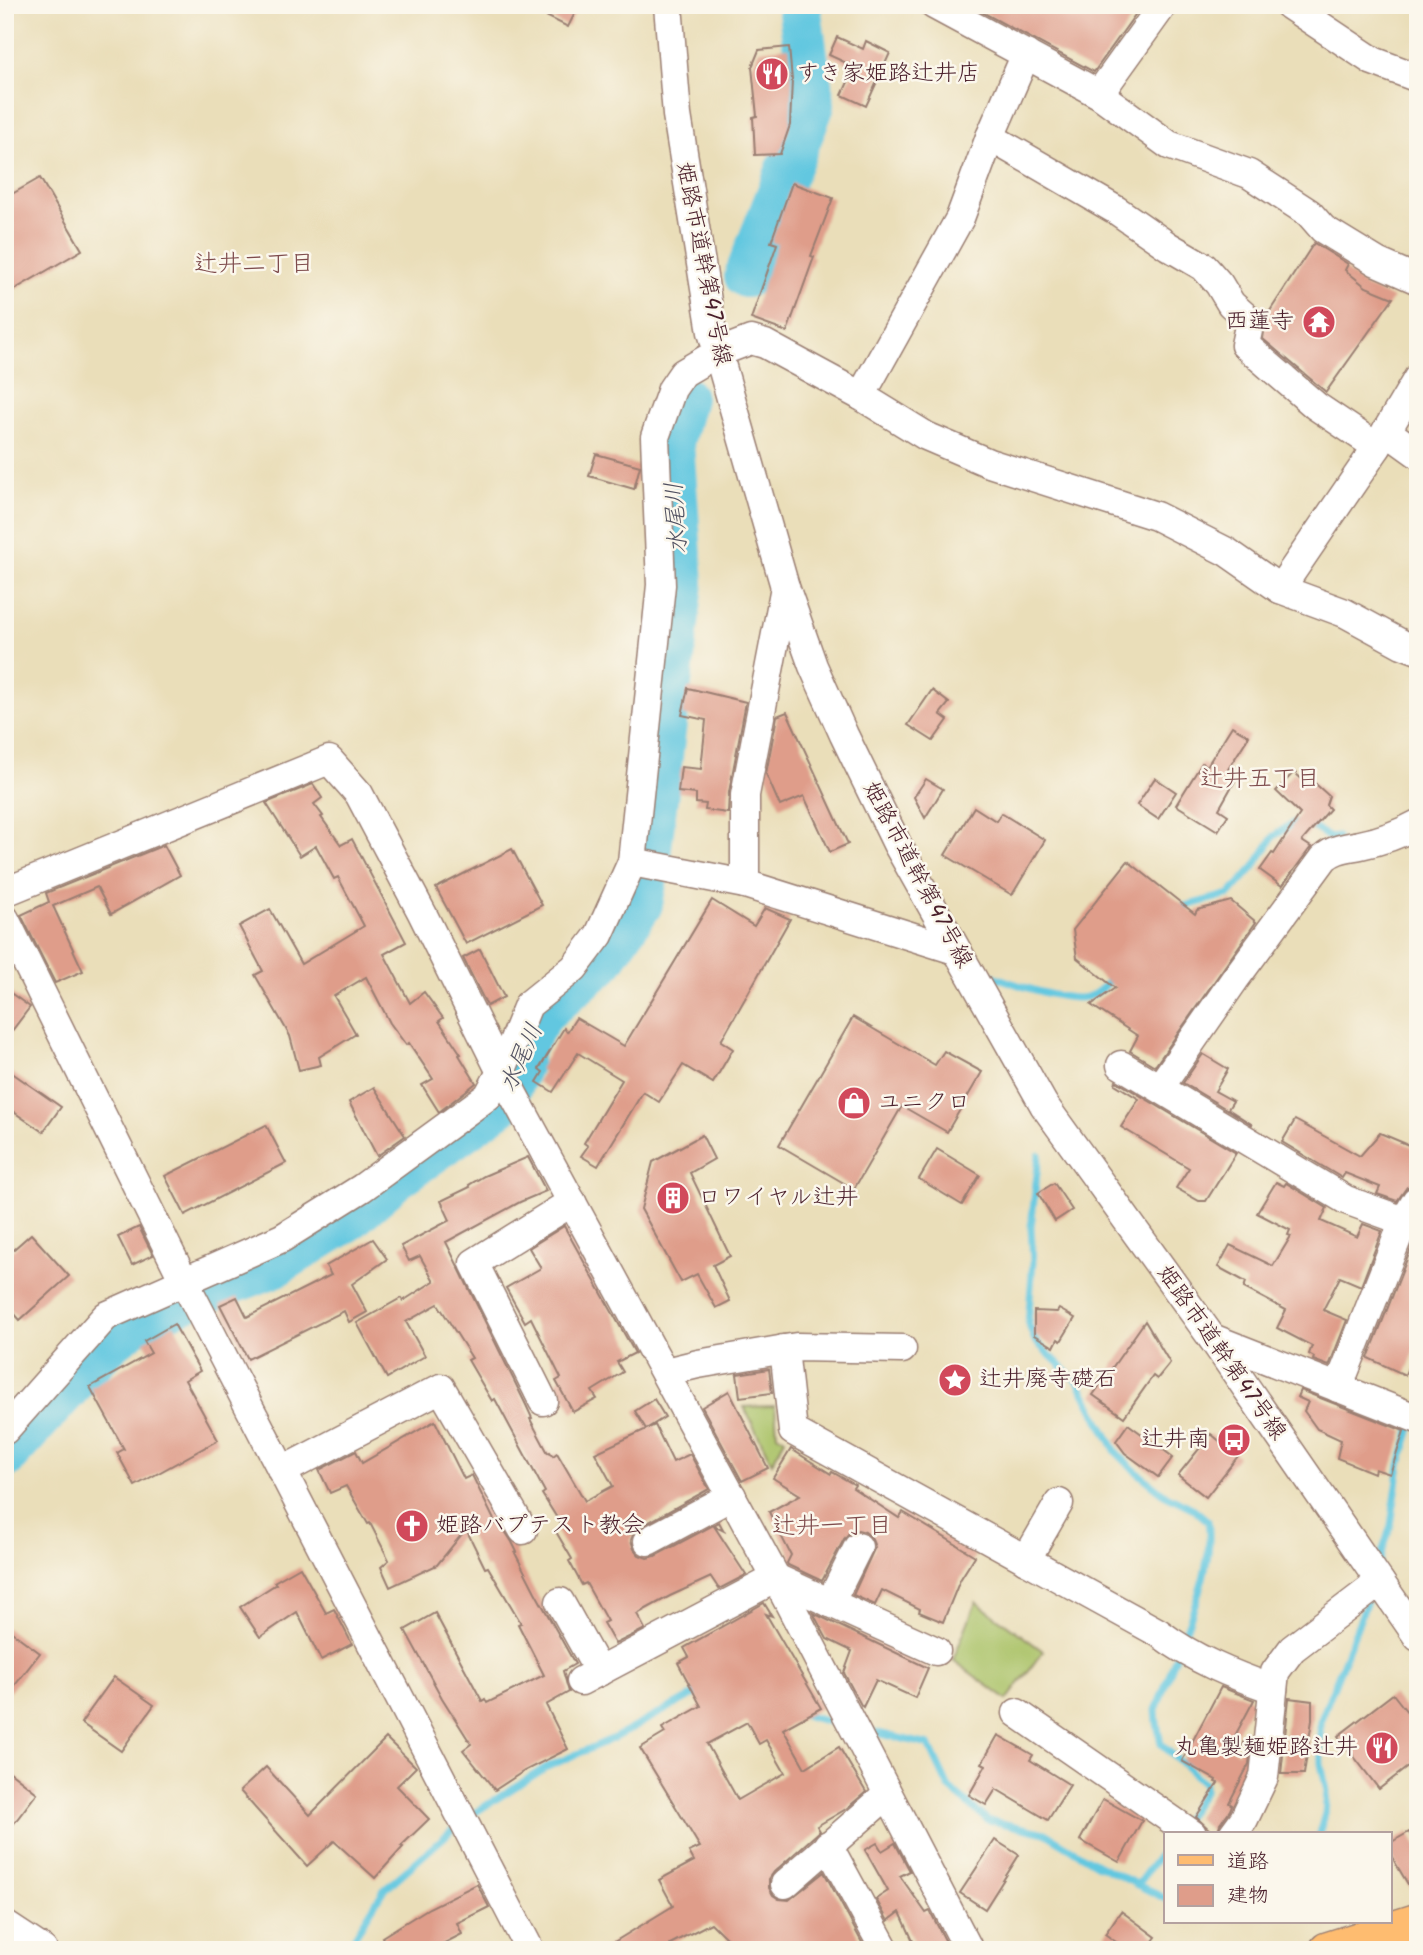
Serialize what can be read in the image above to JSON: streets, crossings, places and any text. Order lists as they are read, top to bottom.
{
  "streets": {
    "street": ["姫路市道幹第47号線"]
  },
  "districts": ["辻井二丁目", "辻井五丁目", "辻井一丁目"],
  "water": ["水尾川"],
  "places": {
    "restaurant": ["すき家姫路辻井店", "丸亀製麺姫路辻井"],
    "temple": ["西蓮寺"],
    "shop": ["ユニクロ"],
    "building": ["ロワイヤル辻井"],
    "place": ["辻井廃寺礎石"],
    "bus stop": ["辻井南"],
    "church": ["姫路バプテスト教会"]
  },
  "legend": ["道路", "建物"]
}
